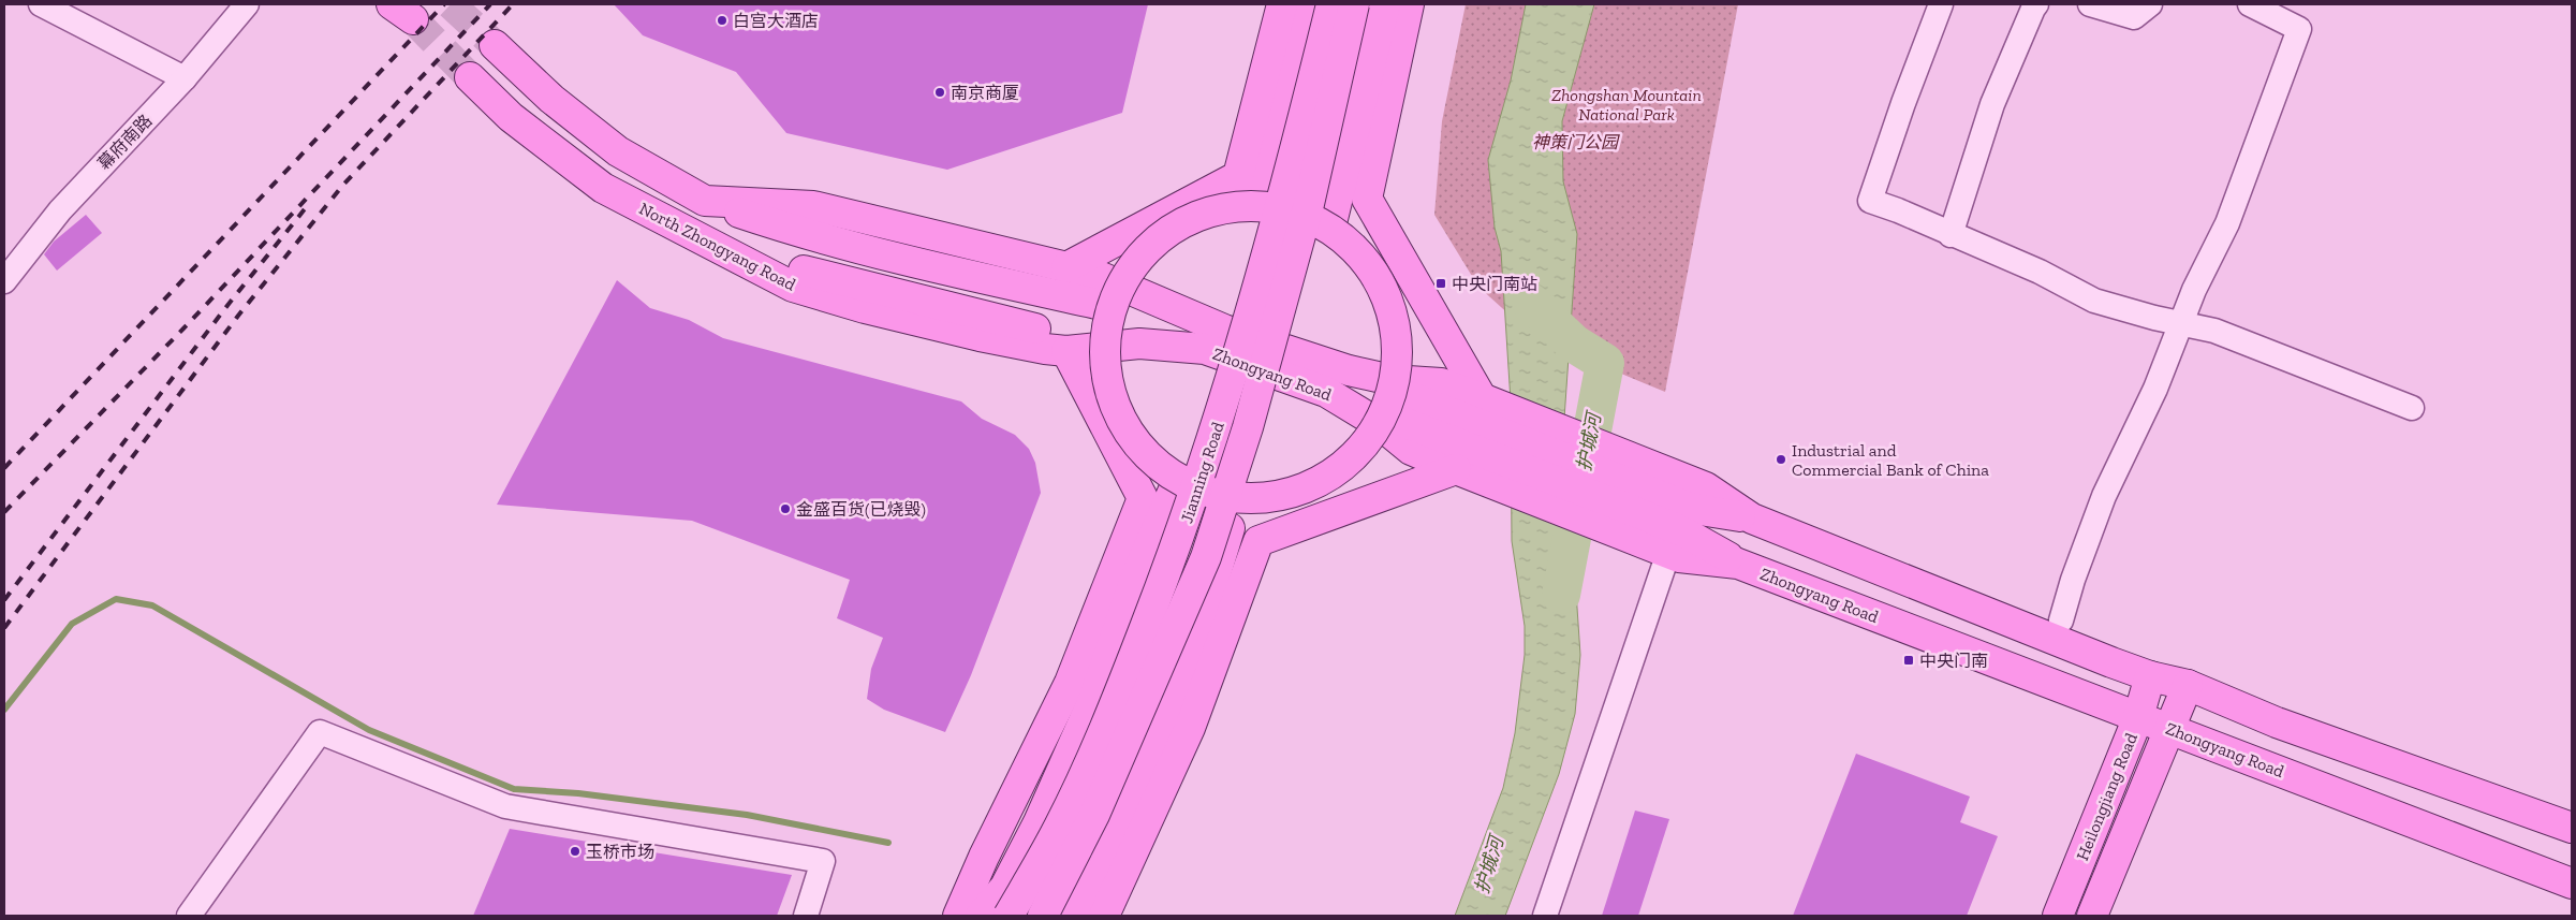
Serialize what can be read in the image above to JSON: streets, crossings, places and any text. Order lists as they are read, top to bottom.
{
  "streets": {
    "main road": [
      "North Zhongyang Road",
      "Zhongyang Road",
      "Jianning Road",
      "Heilongjiang Road"
    ],
    "street": ["幕府南路"]
  },
  "crossings": [
    ["North Zhongyang Road", "Zhongyang Road"],
    ["Zhongyang Road", "Heilongjiang Road"]
  ],
  "water": ["护城河"],
  "parks": ["Zhongshan Mountain National Park", "神策门公园"],
  "places": {
    "other": [
      "白宫大酒店",
      "南京商厦",
      "Industrial and Commercial Bank of China",
      "金盛百货(已烧毁)",
      "玉桥市场"
    ],
    "transit": ["中央门南站", "中央门南"]
  }
}
